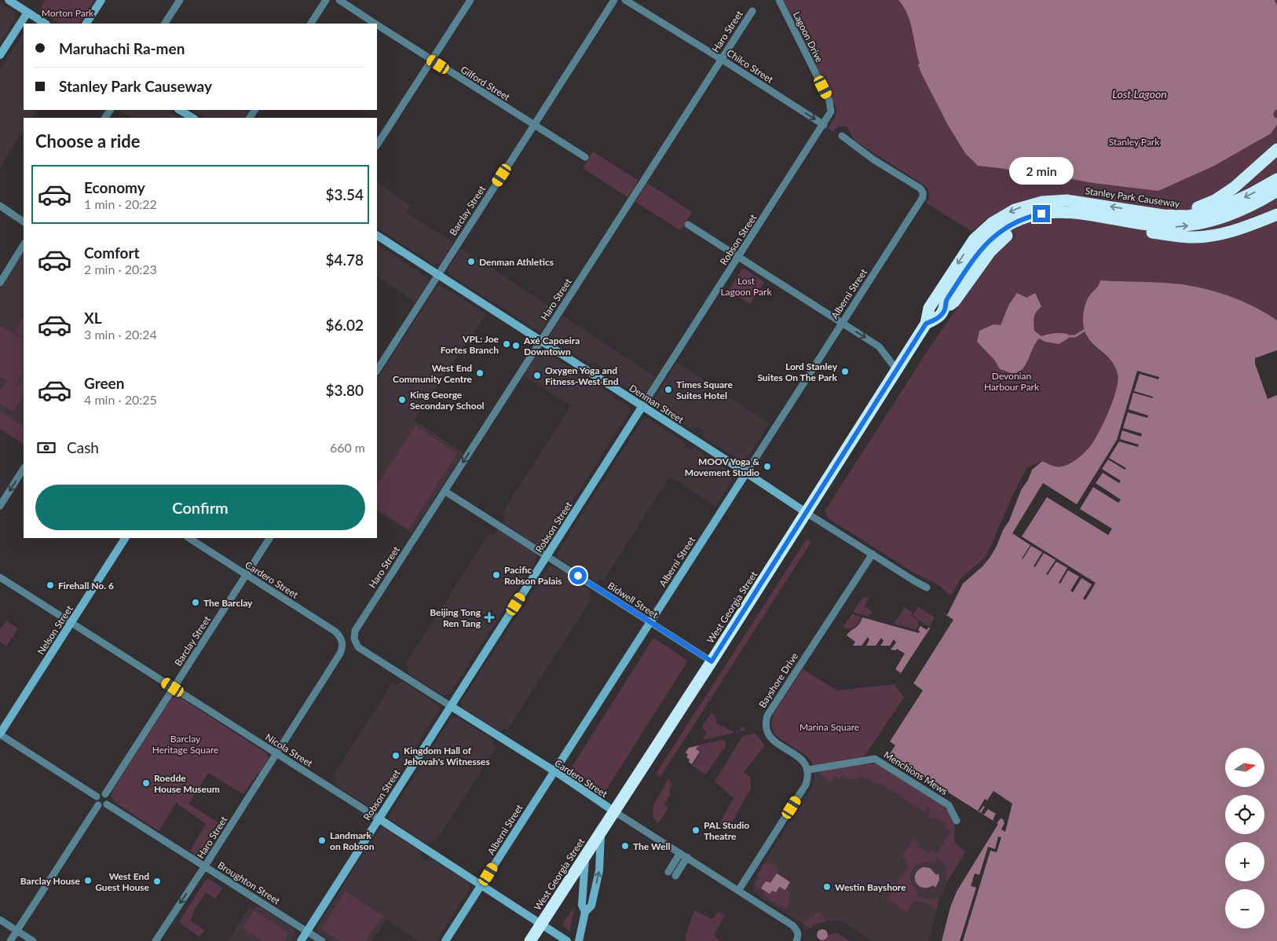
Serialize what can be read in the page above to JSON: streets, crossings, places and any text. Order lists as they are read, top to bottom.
{
  "streets": {
    "highway": ["Stanley Park Causeway", "West Georgia Street"],
    "main road": [
      "Robson Street",
      "Alberni Street",
      "Denman Street",
      "Cardero Street",
      "Nelson Street",
      "Nicola Street"
    ],
    "street": [
      "Haro Street",
      "Lagoon Drive",
      "Chilco Street",
      "Gilford Street",
      "Barclay Street",
      "Bidwell Street",
      "Bayshore Drive",
      "Menchions Mews",
      "Broughton Street"
    ]
  },
  "crossings": [
    ["Haro Street", "Chilco Street"],
    ["Haro Street", "Denman Street"],
    ["Haro Street", "Cardero Street"],
    ["Haro Street", "Bidwell Street"],
    ["Haro Street", "Nicola Street"],
    ["Haro Street", "Broughton Street"],
    ["Lagoon Drive", "Chilco Street"],
    ["Lagoon Drive", "Robson Street"],
    ["Chilco Street", "Robson Street"],
    ["Gilford Street", "Barclay Street"],
    ["Stanley Park Causeway", "West Georgia Street"],
    ["Barclay Street", "Denman Street"],
    ["Barclay Street", "Cardero Street"],
    ["Barclay Street", "Nicola Street"],
    ["Barclay Street", "Broughton Street"],
    ["Robson Street", "Denman Street"],
    ["Robson Street", "Cardero Street"],
    ["Robson Street", "Bidwell Street"],
    ["Robson Street", "Nicola Street"],
    ["Robson Street", "Broughton Street"],
    ["Alberni Street", "Denman Street"],
    ["Alberni Street", "Cardero Street"],
    ["Alberni Street", "Bidwell Street"],
    ["Alberni Street", "Nicola Street"],
    ["Denman Street", "West Georgia Street"],
    ["Denman Street", "Bayshore Drive"],
    ["Cardero Street", "West Georgia Street"],
    ["Bidwell Street", "West Georgia Street"],
    ["West Georgia Street", "Nicola Street"],
    ["Nelson Street", "Nicola Street"],
    ["Bayshore Drive", "Menchions Mews"]
  ],
  "one_way": ["Chilco Street"],
  "water": ["Lost Lagoon"],
  "parks": [
    "Morton Park",
    "Stanley Park",
    "Lost Lagoon Park",
    "Devonian Harbour Park",
    "Marina Square",
    "Barclay Heritage Square"
  ],
  "places": {
    "other": [
      "Denman Athletics",
      "VPL: Joe Fortes Branch",
      "Axé Capoeira Downtown",
      "Lord Stanley Suites On The Park",
      "West End Community Centre",
      "Oxygen Yoga and Fitness-West End",
      "Times Square Suites Hotel",
      "King George Secondary School",
      "MOOV Yoga & Movement Studio",
      "Pacific Robson Palais",
      "Firehall No. 6",
      "The Barclay",
      "Kingdom Hall of Jehovah's Witnesses",
      "Roedde House Museum",
      "PAL Studio Theatre",
      "Landmark on Robson",
      "The Well",
      "Barclay House",
      "West End Guest House",
      "Westin Bayshore"
    ],
    "health": ["Beijing Tong Ren Tang"]
  },
  "north": "right",
  "page": {
    "banner": ["Maruhachi Ra-men", "Stanley Park Causeway"],
    "heading": "Choose a ride",
    "bubble": "2 min",
    "list": [
      {
        "name": "Economy",
        "note": "1 min · 20:22",
        "value": "$3.54"
      },
      {
        "name": "Comfort",
        "note": "2 min · 20:23",
        "value": "$4.78"
      },
      {
        "name": "XL",
        "note": "3 min · 20:24",
        "value": "$6.02"
      },
      {
        "name": "Green",
        "note": "4 min · 20:25",
        "value": "$3.80"
      }
    ],
    "pay": ["Cash", "660 m"],
    "buttons": "Confirm",
    "map_buttons": ["+", "−"]
  }
}
